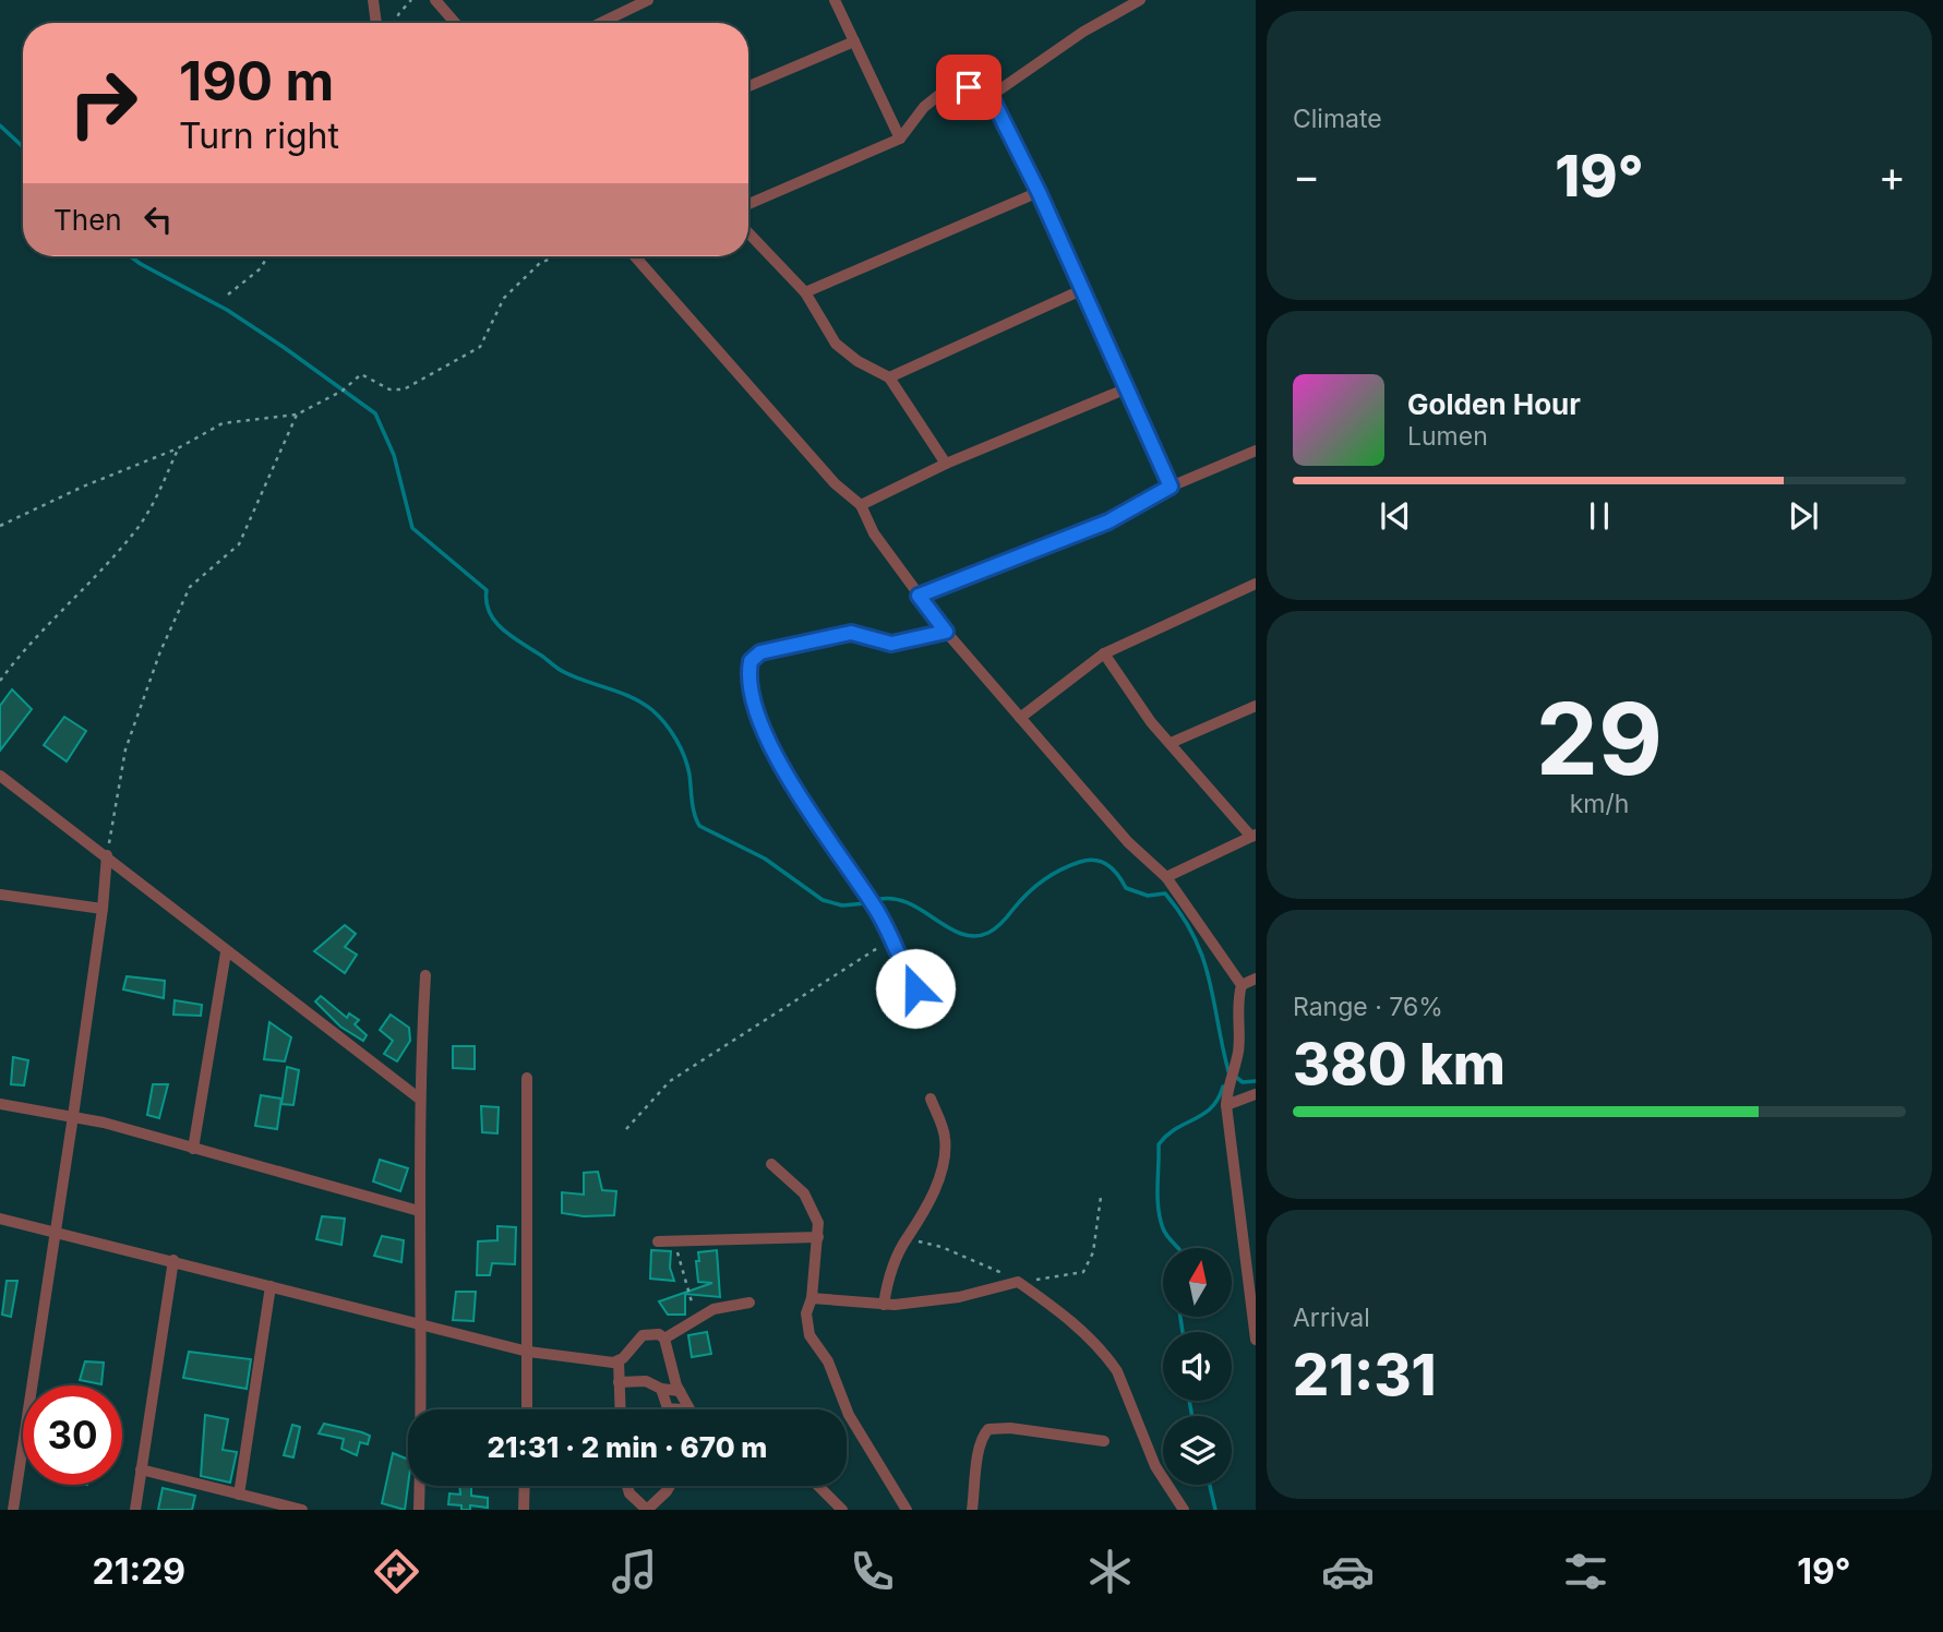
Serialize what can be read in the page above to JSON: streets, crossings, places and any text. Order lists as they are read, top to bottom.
{
  "north": "top",
  "page": {
    "tile": [
      "Climate",
      ["29", "km/h"],
      ["Range · 76%", "380 km"],
      ["Arrival", "21:31"]
    ],
    "turn": ["190 m", "Turn right"],
    "heat": ["−", "19°", "+"],
    "then": "Then",
    "song": ["Golden Hour", "Lumen"],
    "limit": "30",
    "trip": "21:31 · 2 min · 670 m",
    "tabs": ["21:29", "19°"]
  }
}
